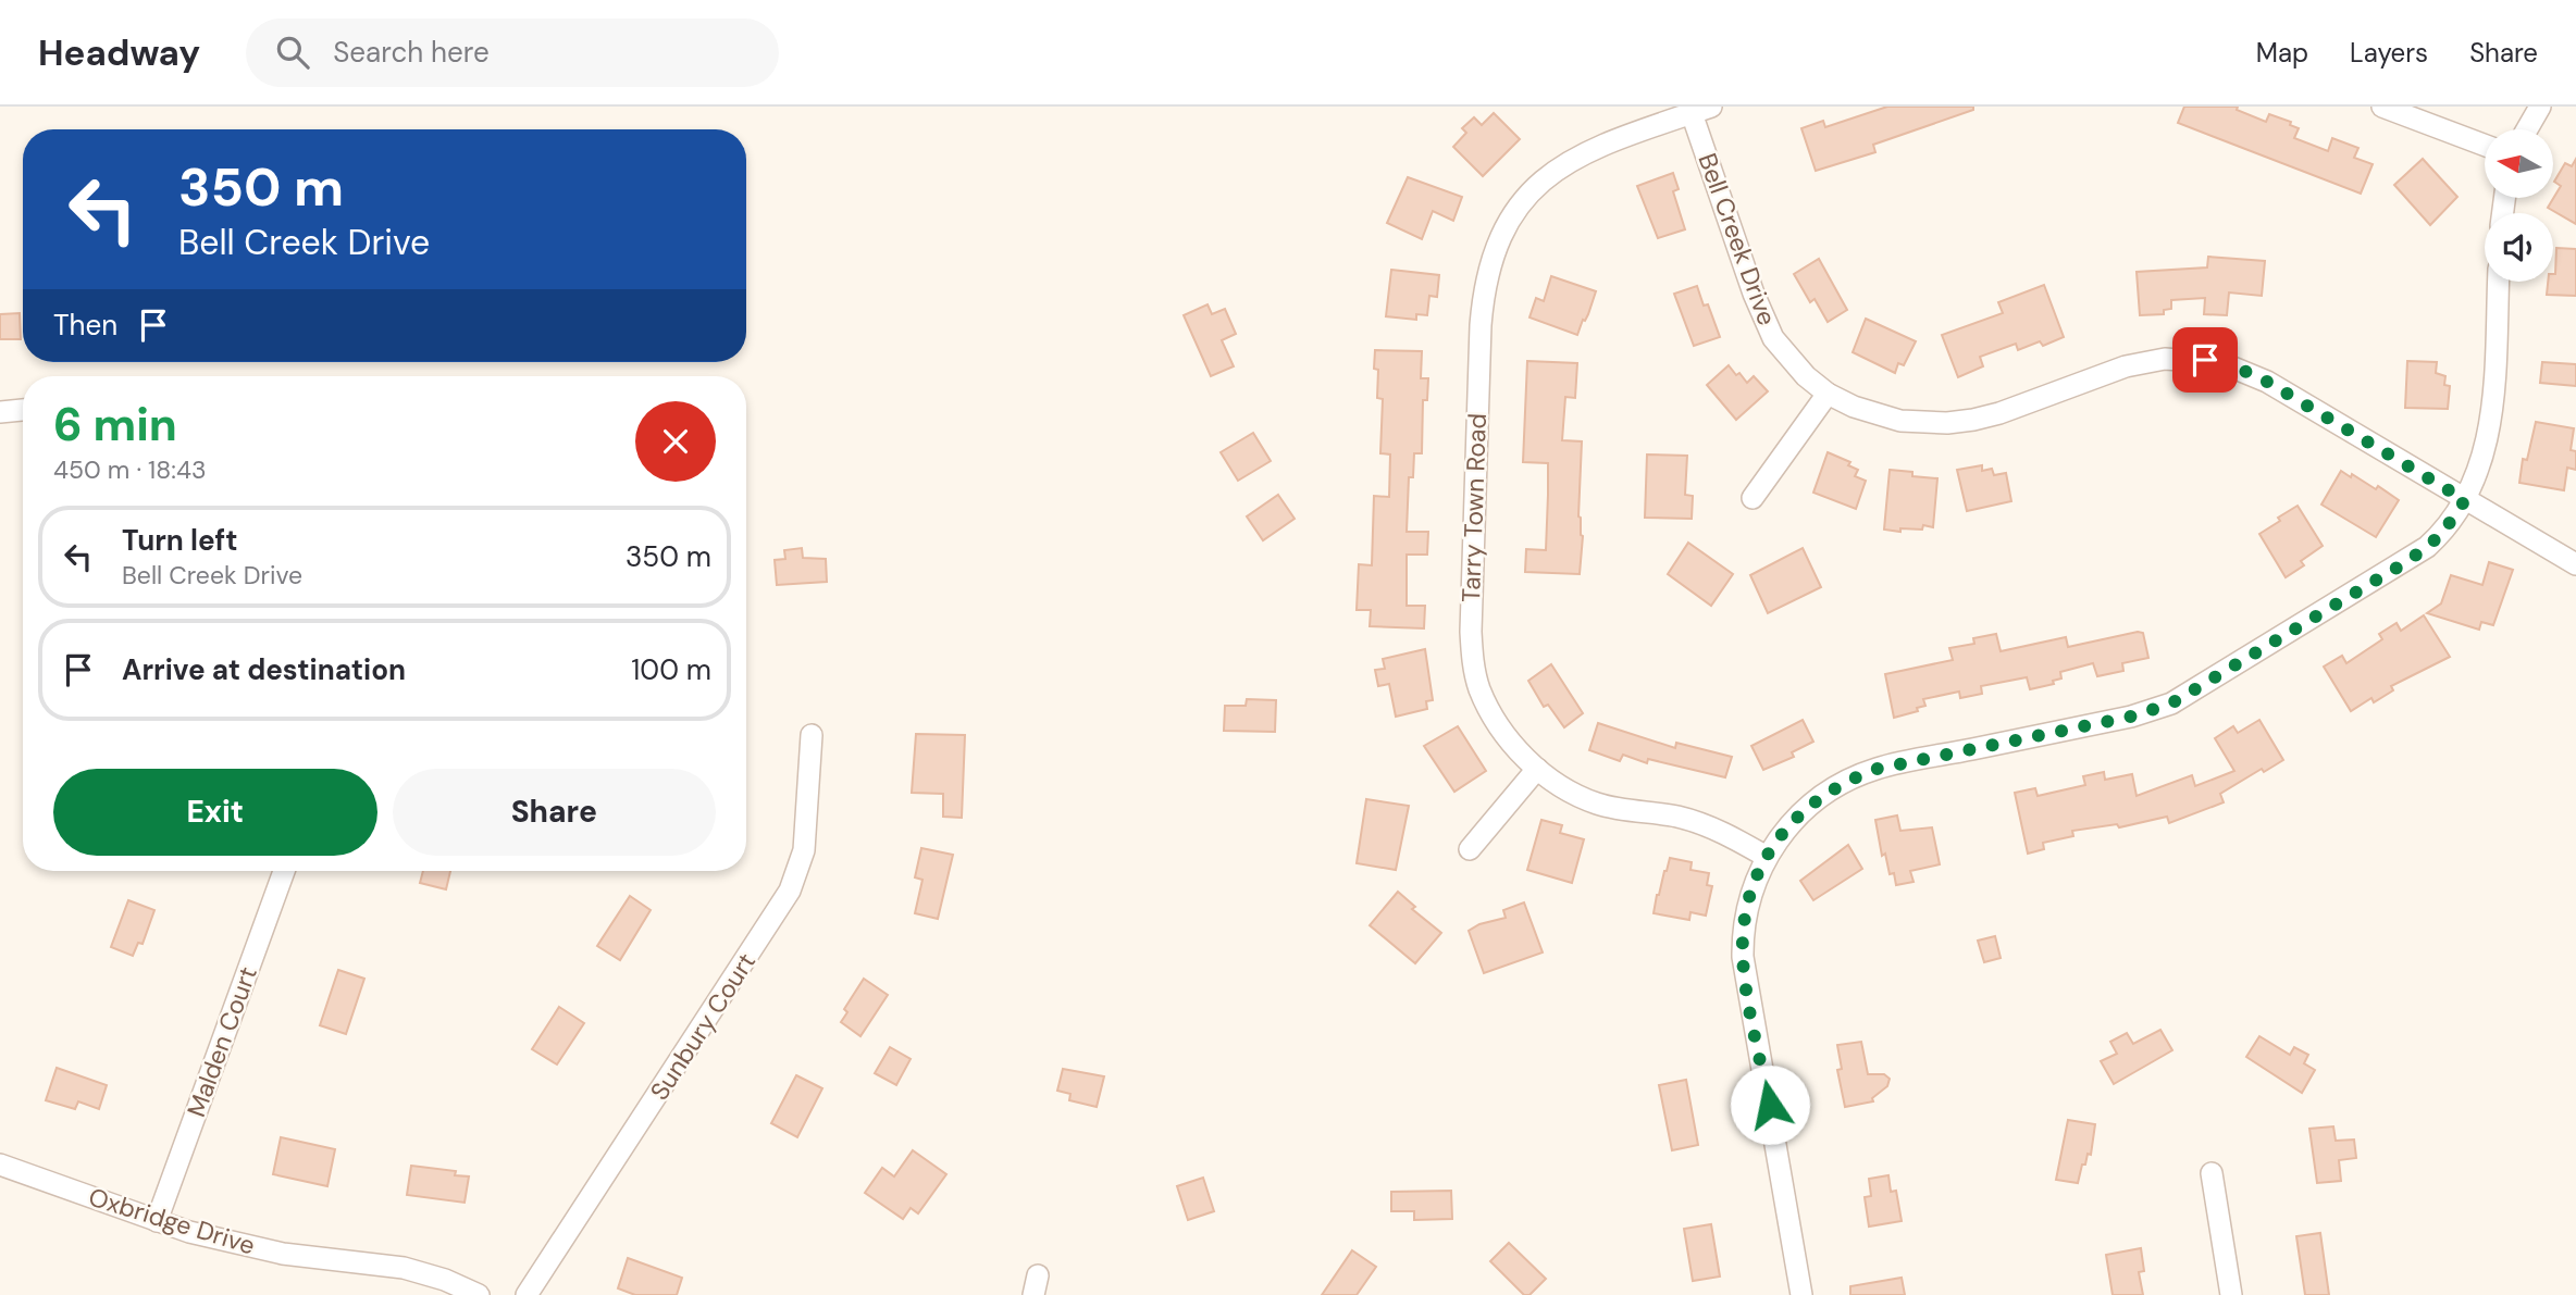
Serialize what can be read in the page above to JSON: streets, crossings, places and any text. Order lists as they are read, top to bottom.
{
  "streets": {
    "street": [
      "Bell Creek Drive",
      "Tarry Town Road",
      "Sunbury Court",
      "Malden Court",
      "Oxbridge Drive"
    ]
  },
  "crossings": [
    ["Bell Creek Drive", "Tarry Town Road"],
    ["Malden Court", "Oxbridge Drive"]
  ],
  "north": "left",
  "page": {
    "header": "Headway",
    "search": "Search here",
    "nav": ["Map", "Layers", "Share"],
    "turn": ["350 m", "Bell Creek Drive"],
    "then": "Then",
    "heading": ["6 min", "450 m · 18:43"],
    "list": [
      {
        "name": "Turn left",
        "note": "Bell Creek Drive",
        "value": "350 m"
      },
      {
        "name": "Arrive at destination",
        "value": "100 m"
      }
    ],
    "buttons": ["Exit", "Share"]
  }
}
